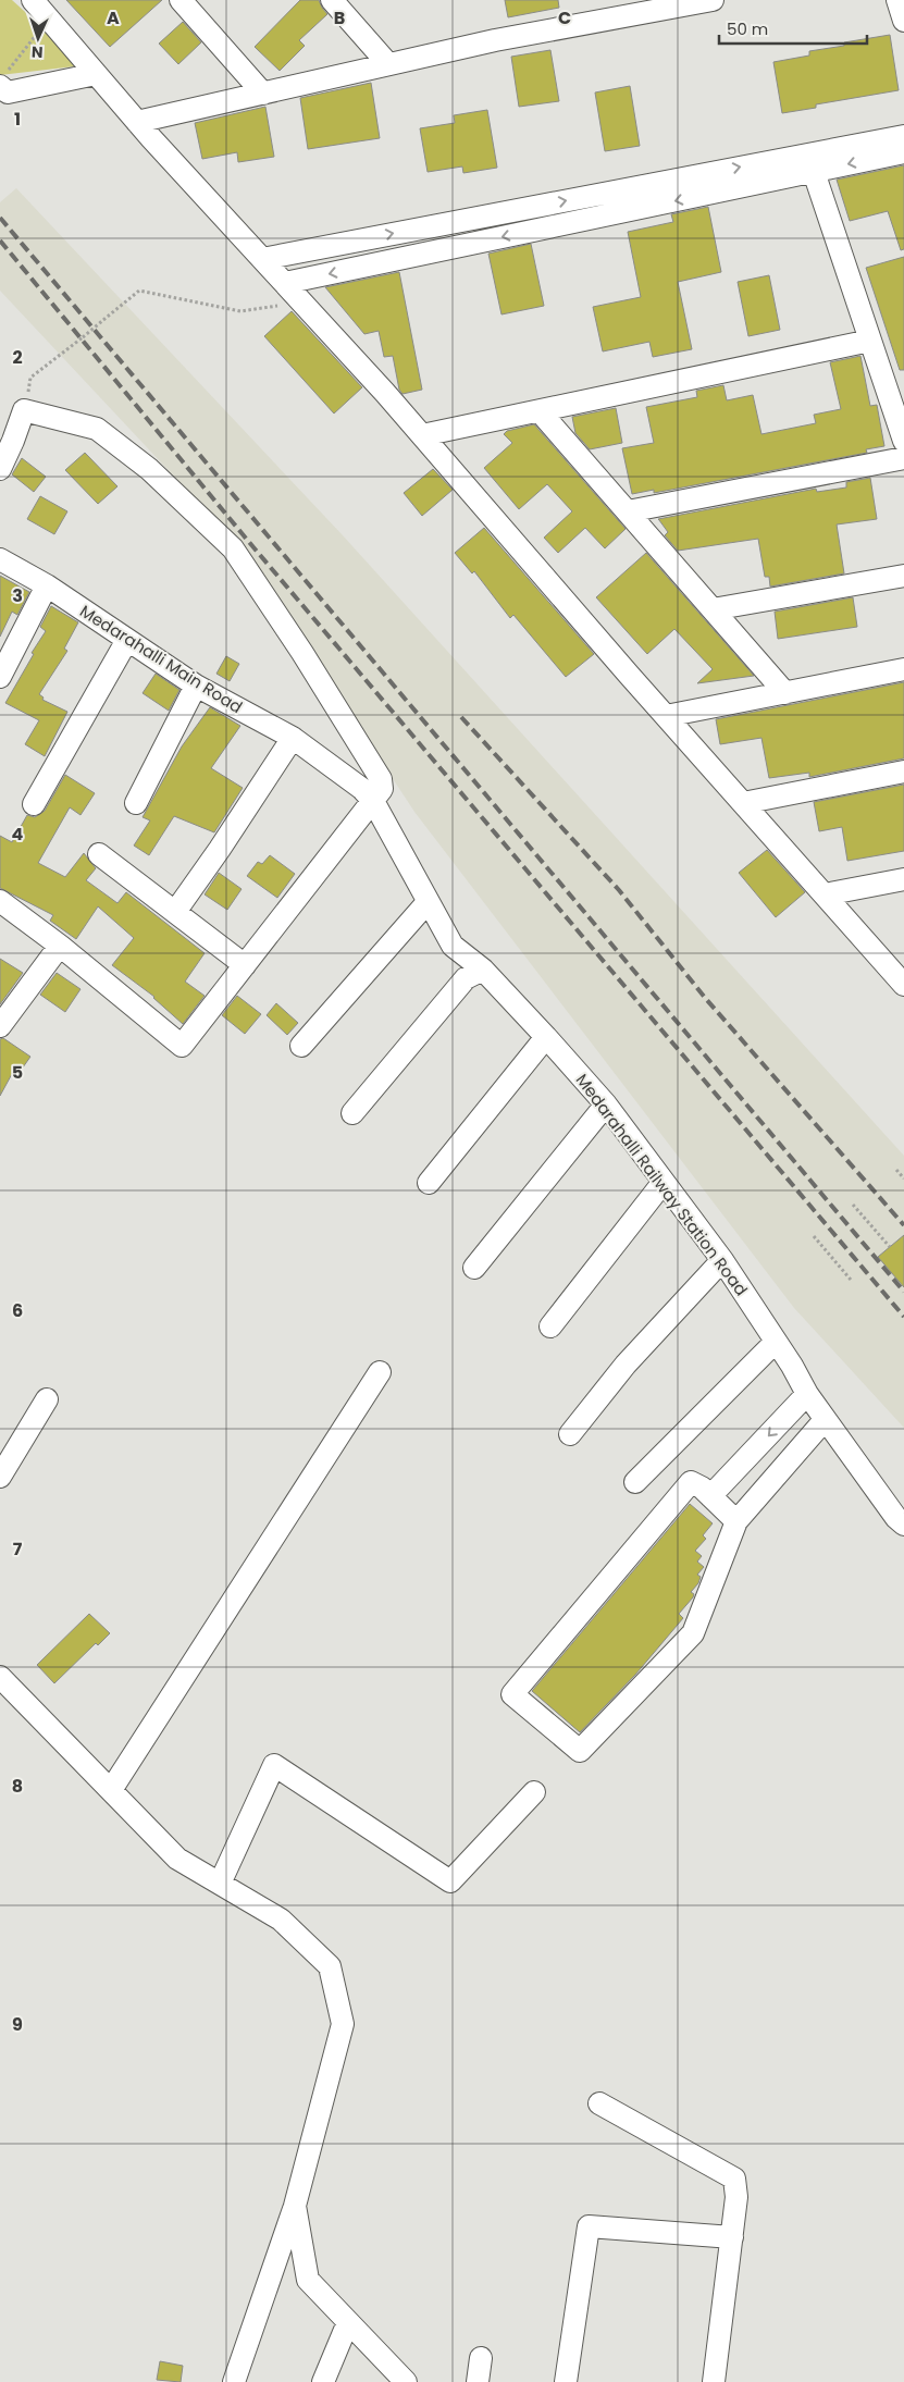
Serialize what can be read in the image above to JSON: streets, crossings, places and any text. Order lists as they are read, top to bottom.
{
  "streets": {
    "street": ["Medarahalli Main Road", "Medarahalli Railway Station Road"]
  },
  "crossings": [
    ["Medarahalli Main Road", "Medarahalli Railway Station Road"]
  ],
  "scale_bar": "50 m",
  "north": "bottom",
  "grid": {
    "columns": ["A", "B", "C"],
    "rows": [
      "1",
      "2",
      "3",
      "4",
      "5",
      "6",
      "7",
      "8",
      "9"
    ]
  }
}
